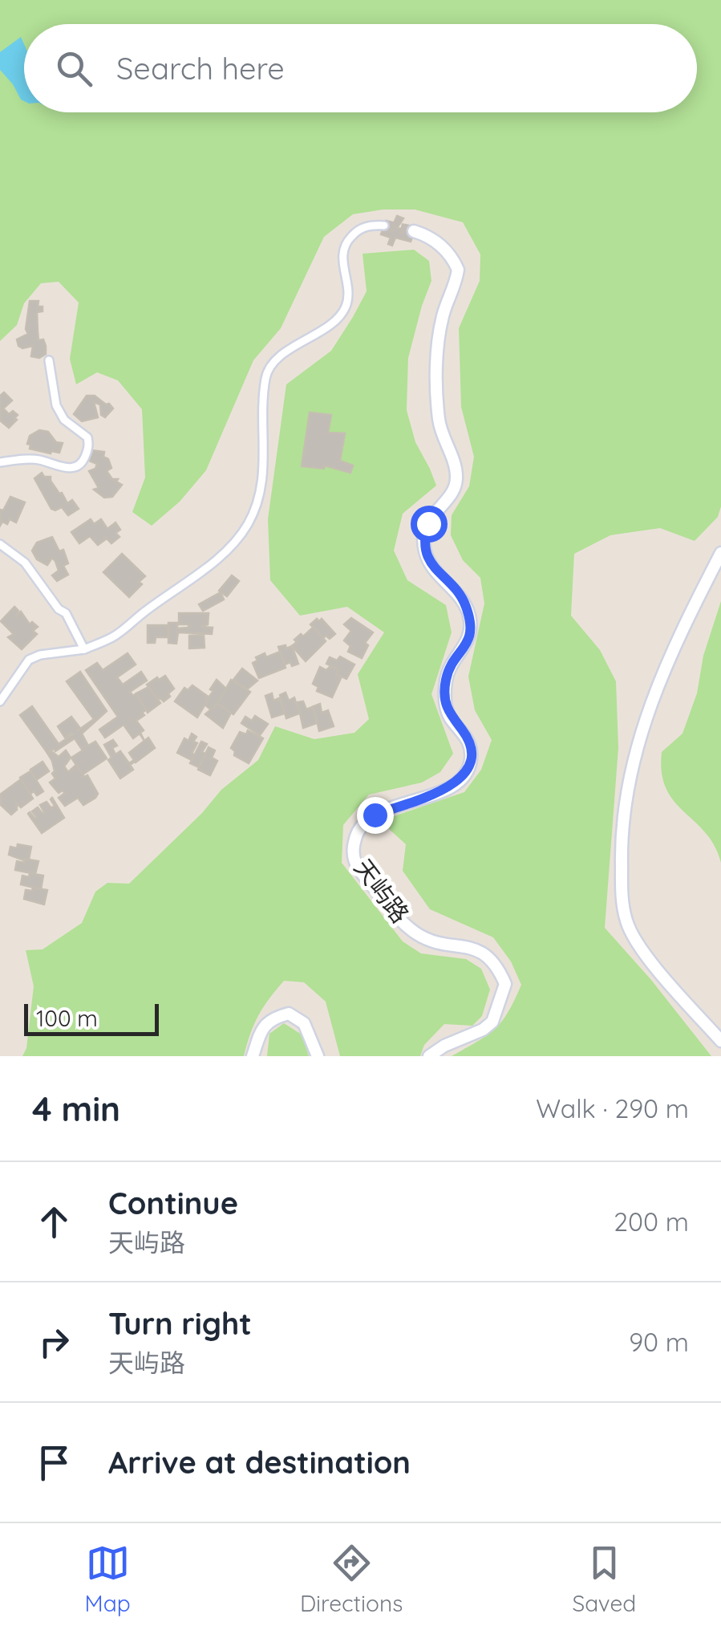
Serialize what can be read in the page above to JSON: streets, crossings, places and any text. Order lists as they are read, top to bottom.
{
  "streets": {
    "street": ["天屿路"]
  },
  "scale_bar": "100 m",
  "page": {
    "search": "Search here",
    "scale": "100 m",
    "heading": ["4 min", "Walk · 290 m"],
    "list": [
      ["Continue", "天屿路", "200 m"],
      ["Turn right", "天屿路", "90 m"],
      "Arrive at destination"
    ],
    "nav": ["Map", "Directions", "Saved"]
  }
}
